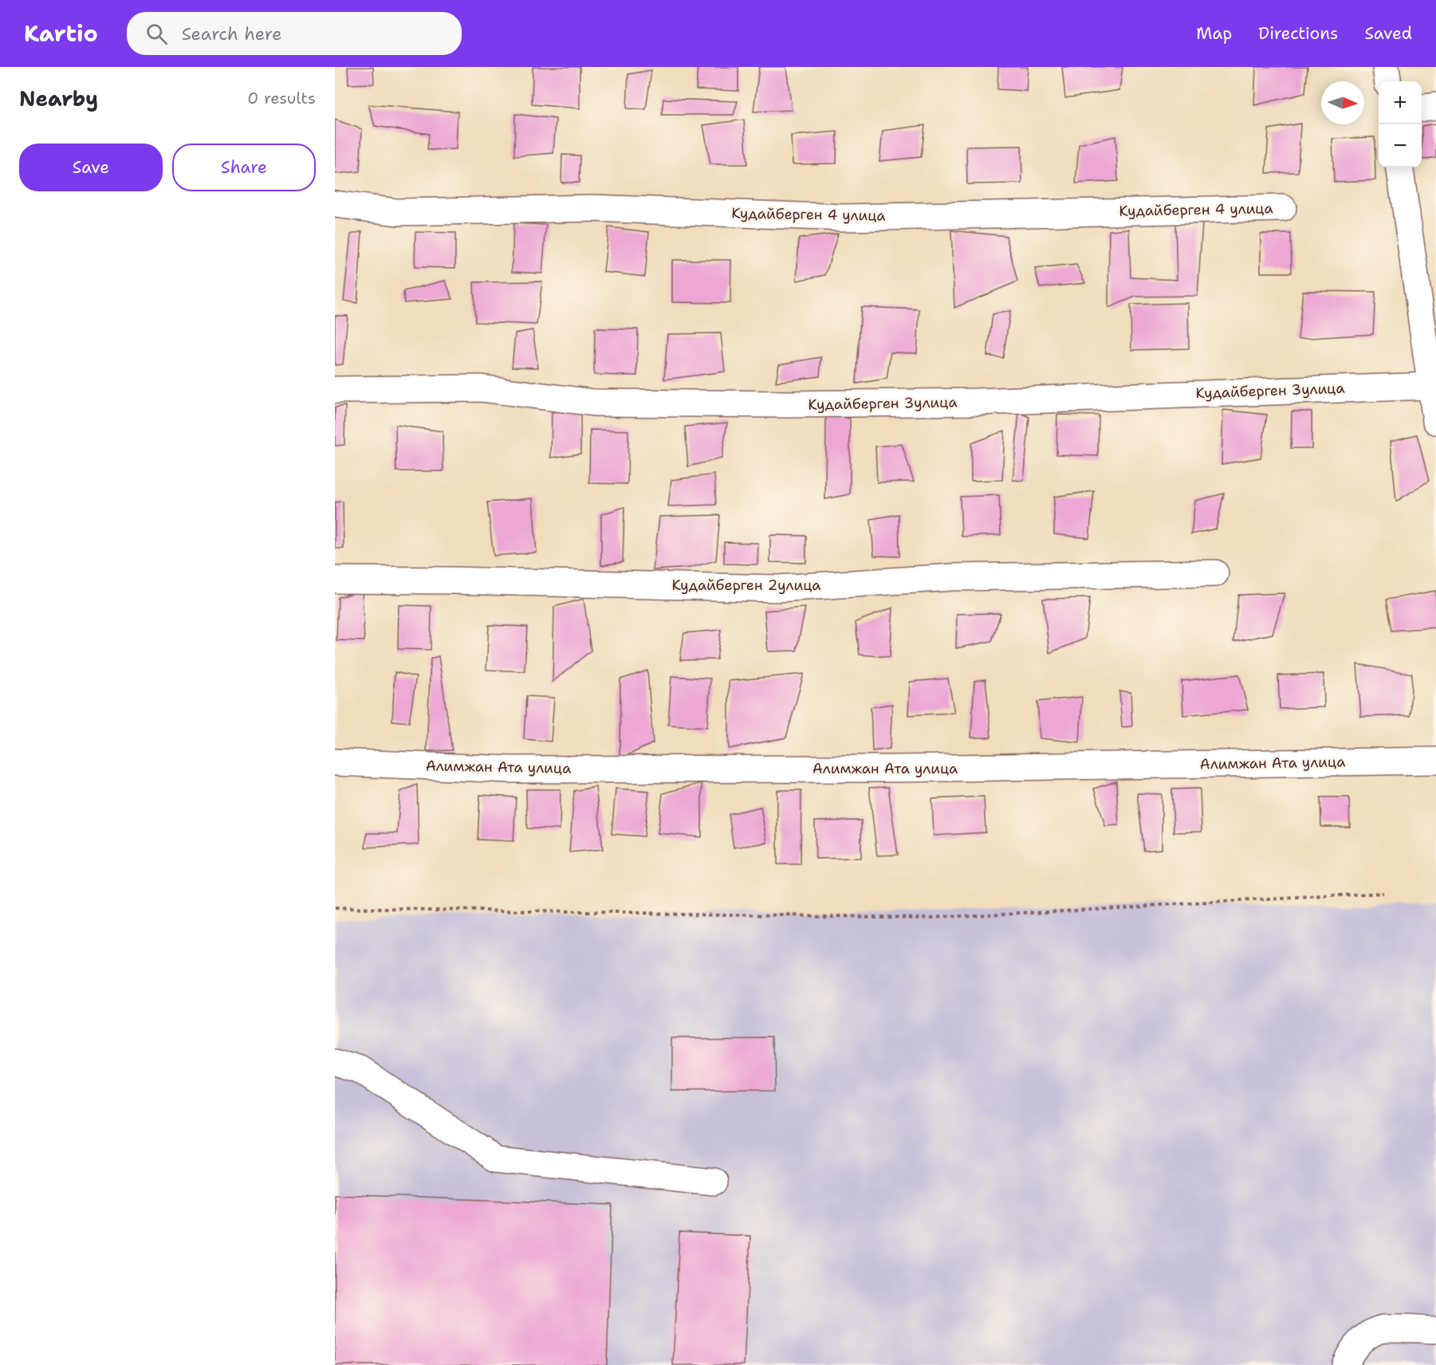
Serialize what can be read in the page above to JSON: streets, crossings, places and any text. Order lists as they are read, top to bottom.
{
  "streets": {
    "street": [
      "Кудайберген 4 улица",
      "Кудайберген 3улица",
      "Кудайберген 2улица",
      "Алимжан Ата улица"
    ]
  },
  "north": "right",
  "page": {
    "header": "Kartio",
    "search": "Search here",
    "nav": ["Map", "Directions", "Saved"],
    "heading": ["Nearby", "0 results"],
    "map_buttons": ["+", "−"],
    "buttons": ["Save", "Share"]
  }
}
